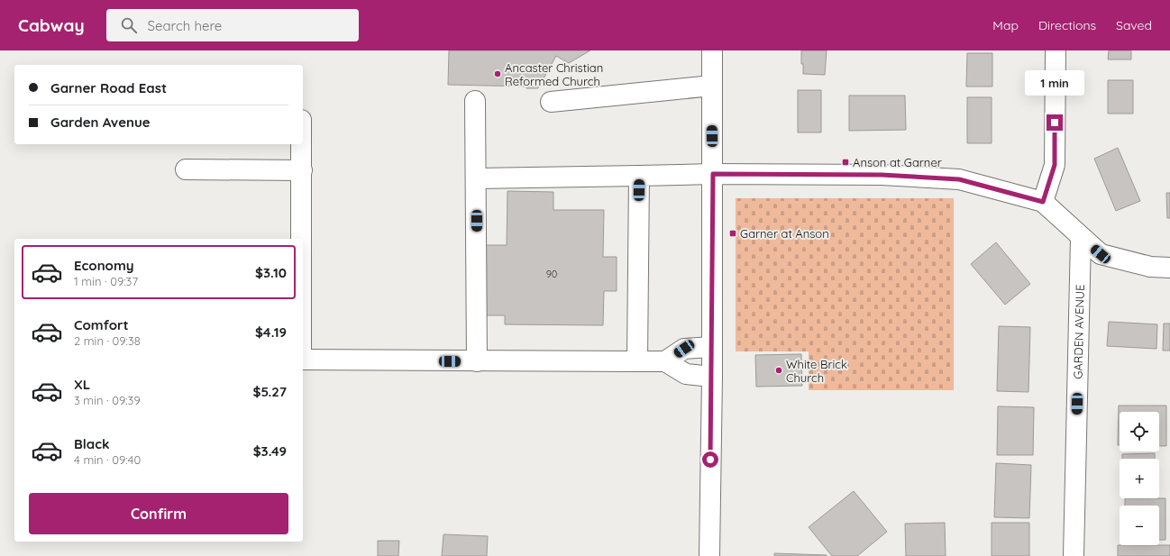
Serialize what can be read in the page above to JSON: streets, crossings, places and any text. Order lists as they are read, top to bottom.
{
  "streets": {
    "street": ["GARDEN AVENUE"]
  },
  "places": {
    "other": ["Ancaster Christian Reformed Church", "White Brick Church"],
    "transit": ["Anson at Garner", "Garner at Anson"]
  },
  "house_numbers": ["90"],
  "page": {
    "header": "Cabway",
    "search": "Search here",
    "nav": ["Map", "Directions", "Saved"],
    "banner": ["Garner Road East", "Garden Avenue"],
    "bubble": "1 min",
    "list": [
      {
        "name": "Economy",
        "note": "1 min · 09:37",
        "value": "$3.10"
      },
      {
        "name": "Comfort",
        "note": "2 min · 09:38",
        "value": "$4.19"
      },
      {
        "name": "XL",
        "note": "3 min · 09:39",
        "value": "$5.27"
      },
      {
        "name": "Black",
        "note": "4 min · 09:40",
        "value": "$3.49"
      }
    ],
    "map_buttons": ["+", "−"],
    "buttons": "Confirm"
  }
}
